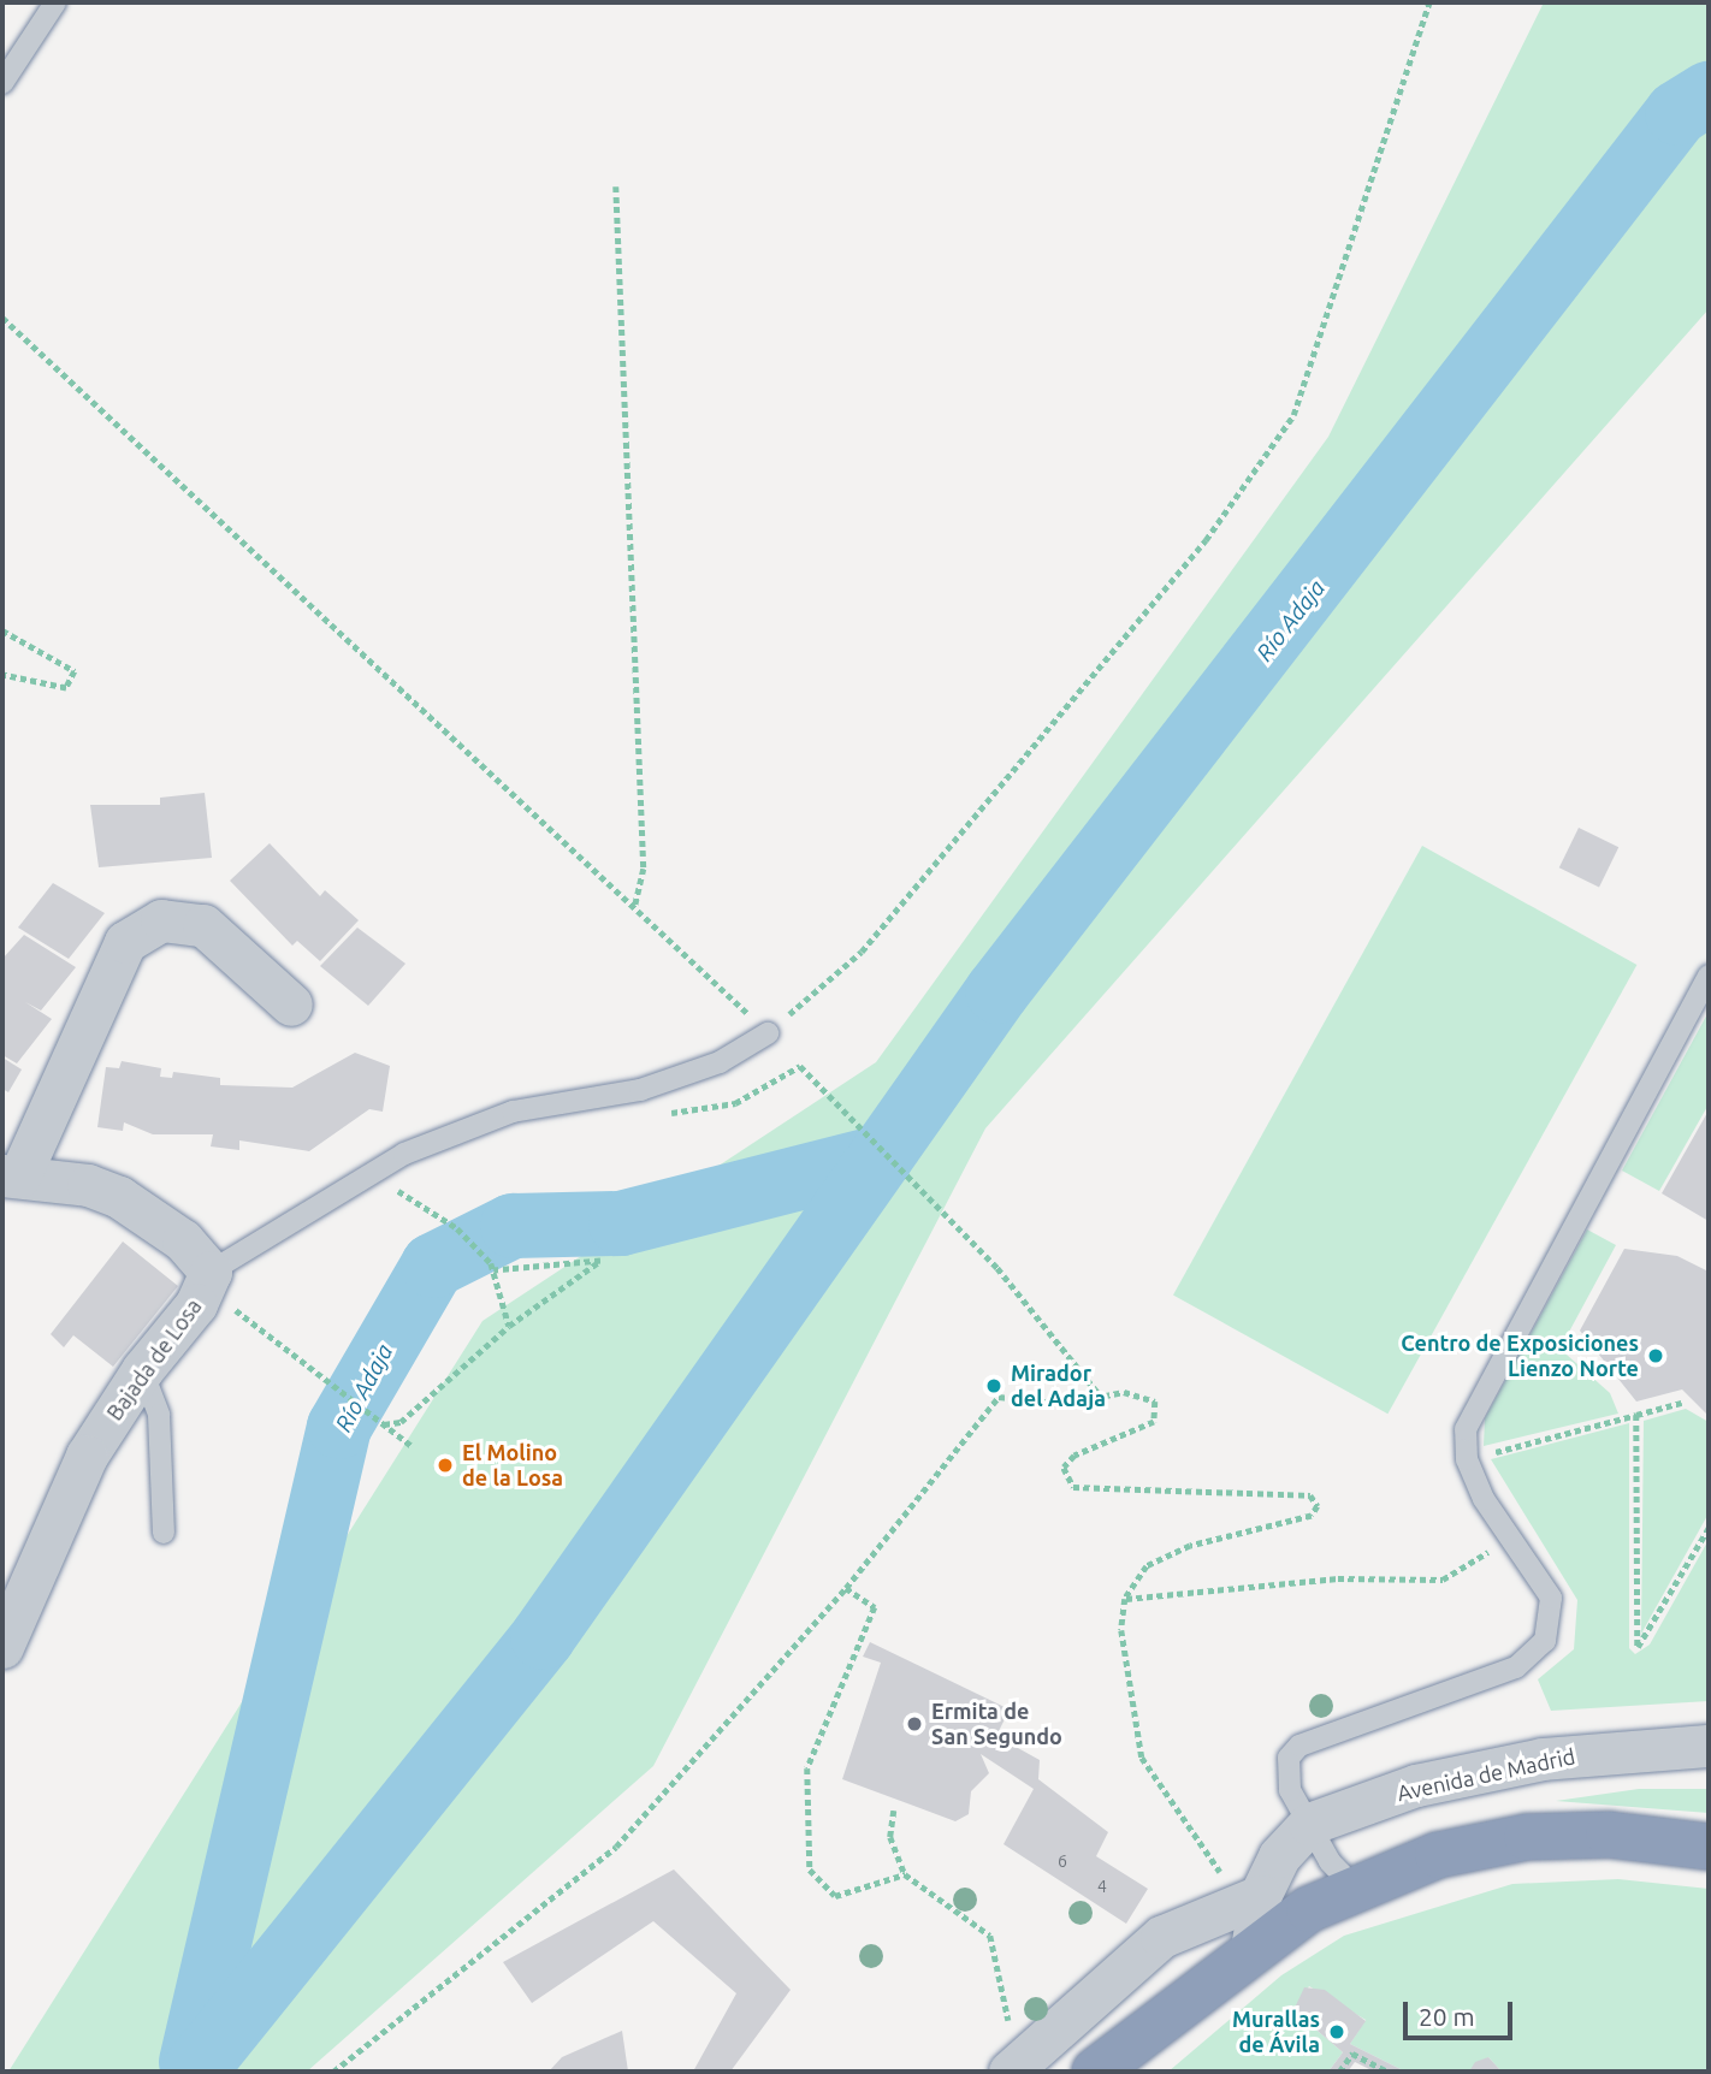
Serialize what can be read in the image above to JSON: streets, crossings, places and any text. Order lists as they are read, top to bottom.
{
  "streets": {
    "street": ["Bajada de Losa", "Avenida de Madrid"]
  },
  "water": ["Río Adaja"],
  "places": [
    "Centro de Exposiciones Lienzo Norte",
    "Mirador del Adaja",
    "El Molino de la Losa",
    "Ermita de San Segundo",
    "Murallas de Ávila"
  ],
  "house_numbers": ["6", "4"],
  "scale_bar": "20 m"
}
